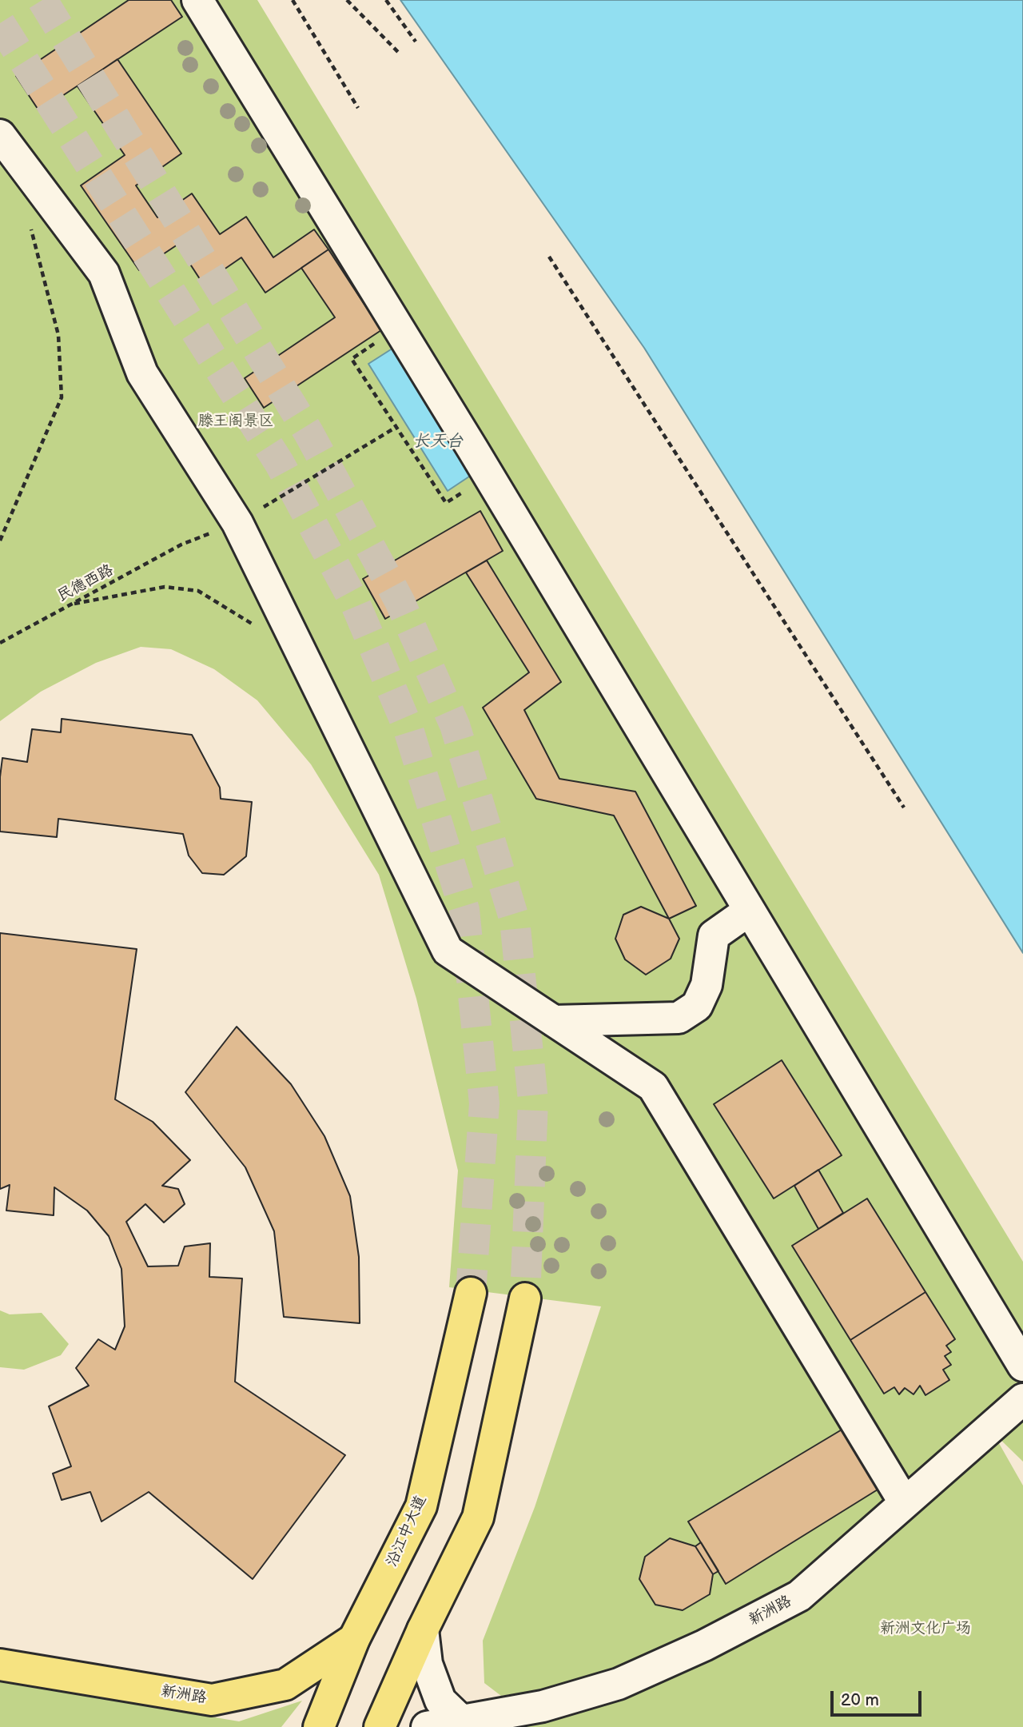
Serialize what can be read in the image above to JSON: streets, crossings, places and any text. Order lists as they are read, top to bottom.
{
  "streets": {
    "main road": ["沿江中大道", "新洲路"],
    "path": ["民德西路"]
  },
  "crossings": [
    ["沿江中大道", "新洲路"]
  ],
  "water": ["长天台"],
  "parks": ["滕王阁景区", "新洲文化广场"],
  "scale_bar": "20 m"
}
